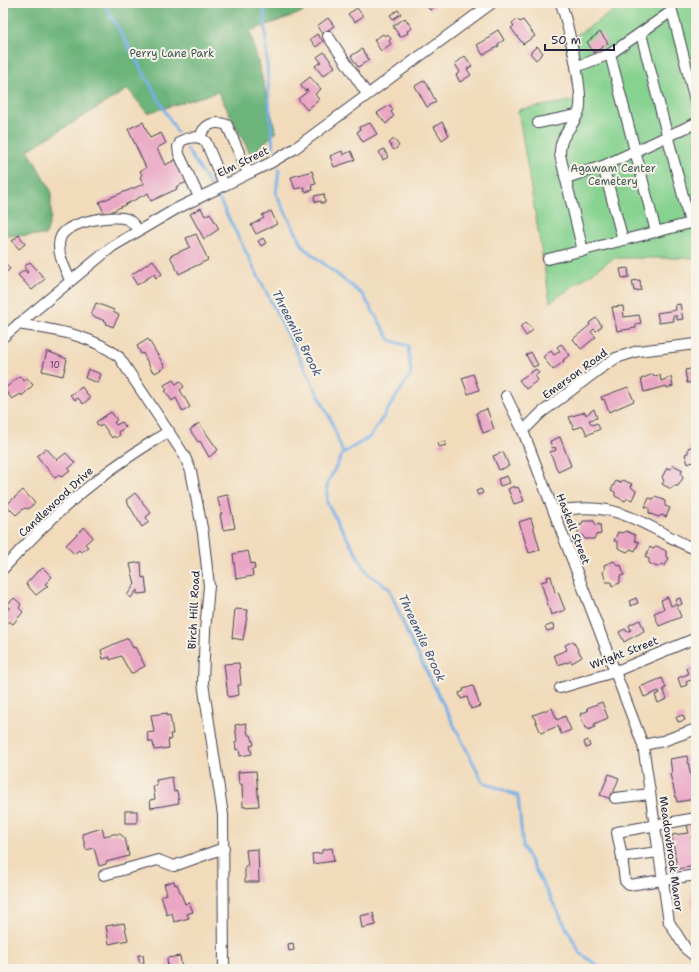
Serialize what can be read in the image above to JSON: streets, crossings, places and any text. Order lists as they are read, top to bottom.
{
  "streets": {
    "street": [
      "Elm Street",
      "Emerson Road",
      "Candlewood Drive",
      "Haskell Street",
      "Birch Hill Road",
      "Wright Street",
      "Meadowbrook Manor"
    ]
  },
  "crossings": [
    ["Elm Street", "Birch Hill Road"],
    ["Emerson Road", "Haskell Street"],
    ["Candlewood Drive", "Birch Hill Road"],
    ["Haskell Street", "Wright Street"],
    ["Haskell Street", "Meadowbrook Manor"],
    ["Wright Street", "Meadowbrook Manor"]
  ],
  "water": ["Threemile Brook"],
  "parks": ["Perry Lane Park", "Agawam Center Cemetery"],
  "house_numbers": ["10"],
  "scale_bar": "50 m"
}
